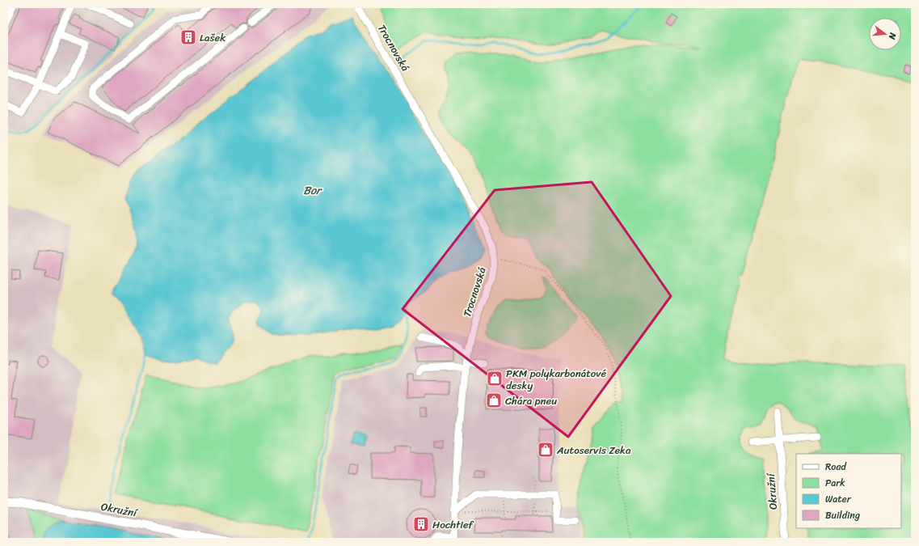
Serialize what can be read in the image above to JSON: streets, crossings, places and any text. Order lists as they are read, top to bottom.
{
  "streets": {
    "main road": ["Okružní"],
    "street": ["Trocnovská"]
  },
  "water": ["Bor"],
  "places": {
    "building": ["Lašek", "Hochtief"],
    "shop": ["PKM polykarbonátové desky", "Chára pneu", "Autoservis Zeka"]
  },
  "legend": [
    "Road",
    "Park",
    "Water",
    "Building"
  ],
  "north": "right"
}
